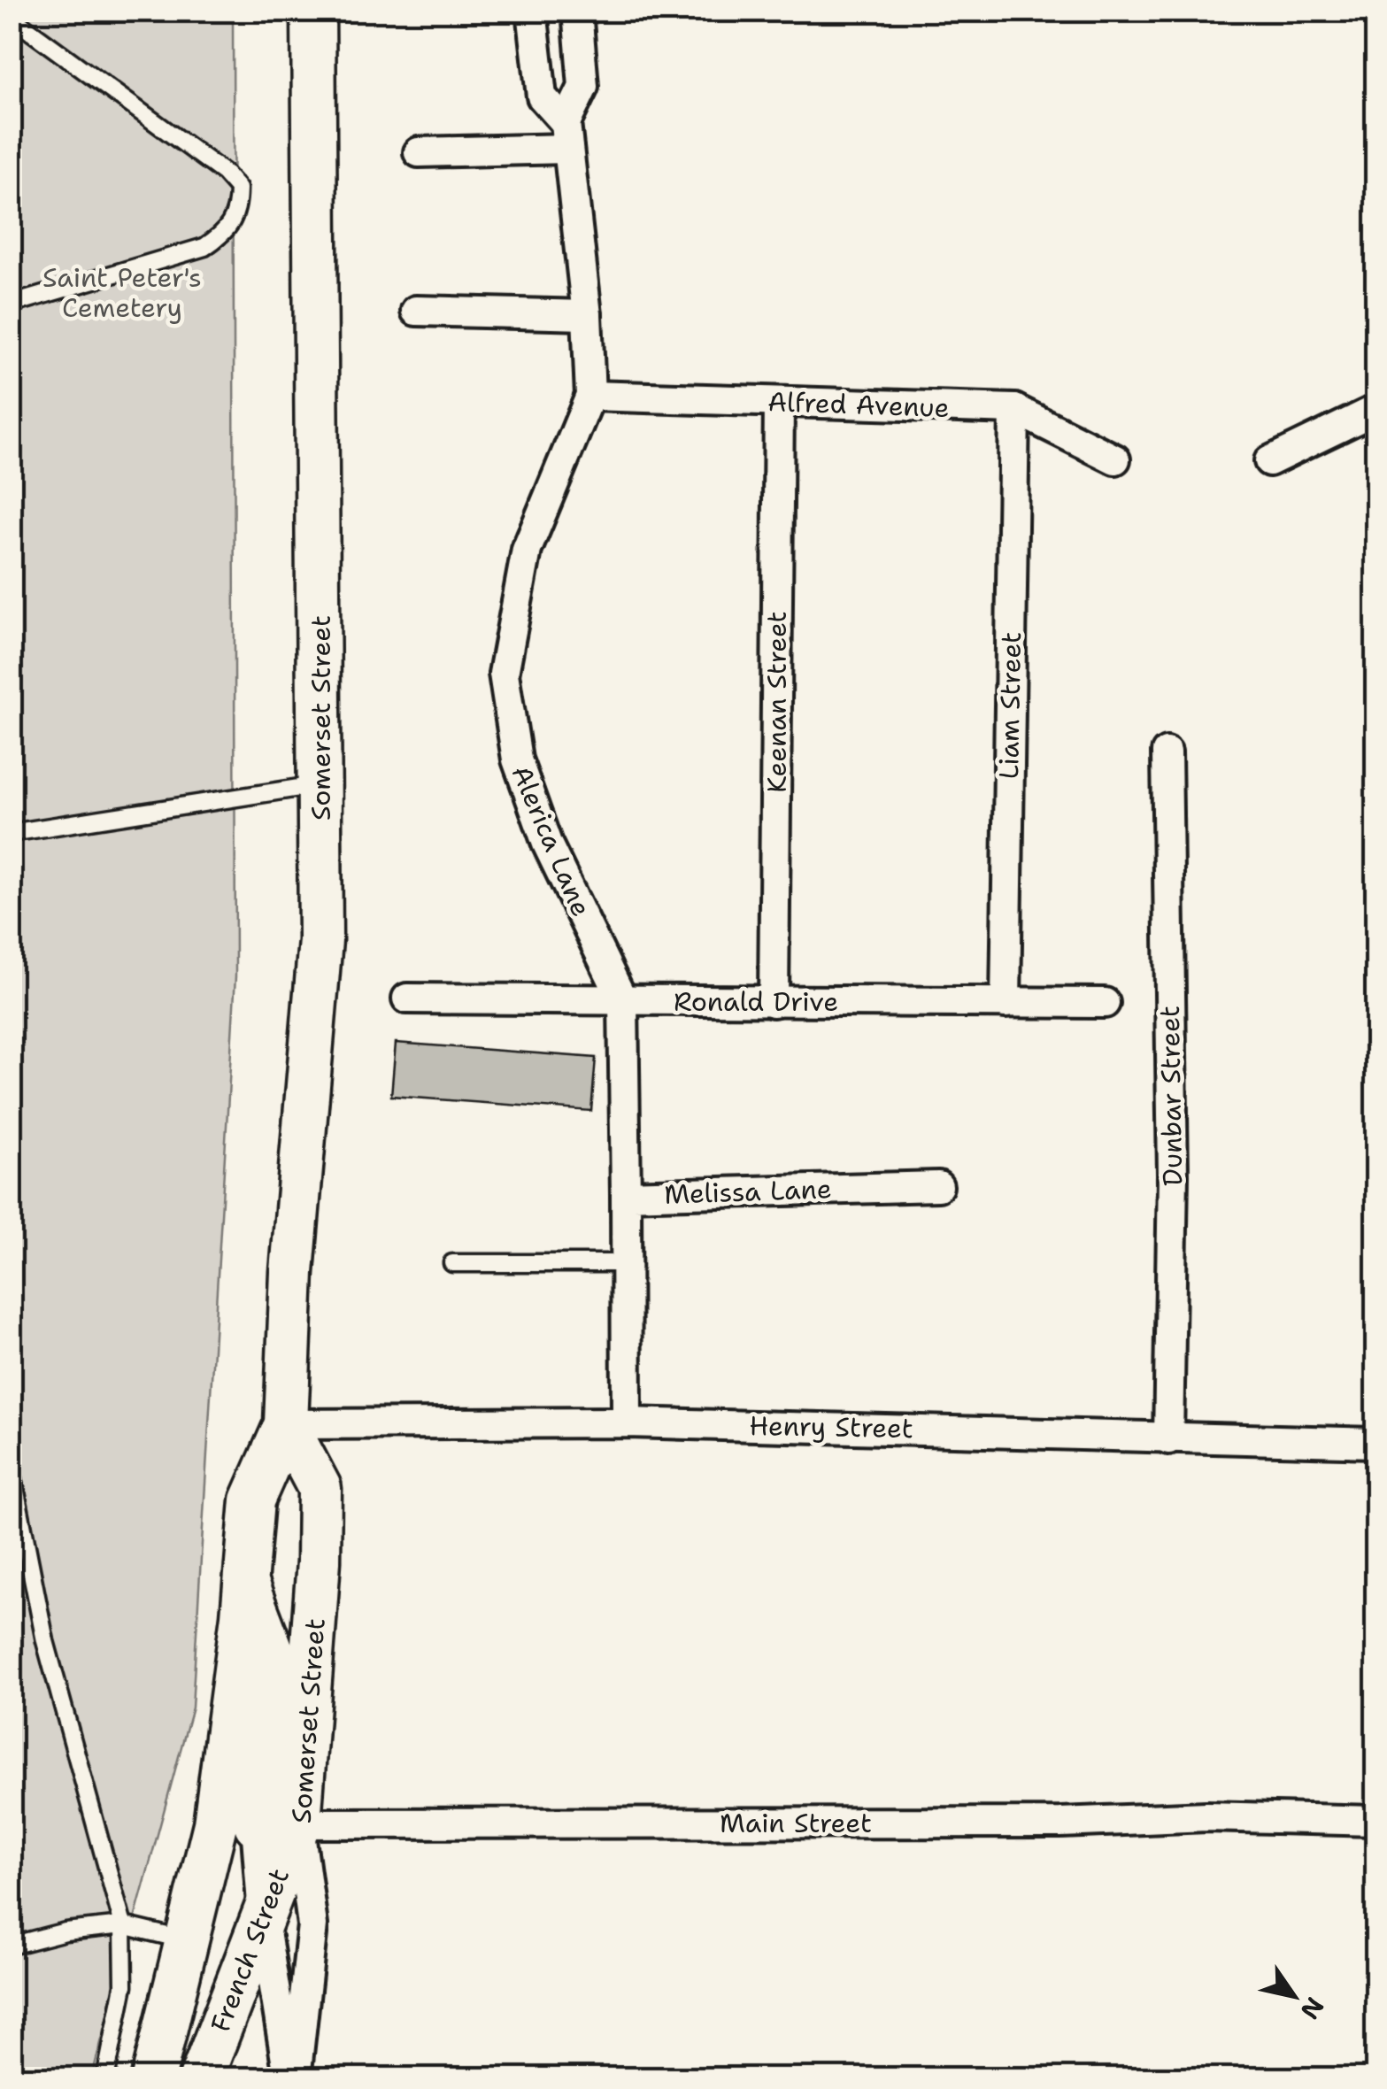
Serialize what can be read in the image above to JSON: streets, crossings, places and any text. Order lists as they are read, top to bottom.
{
  "streets": {
    "main road": ["Somerset Street", "French Street"],
    "street": [
      "Alfred Avenue",
      "Keenan Street",
      "Liam Street",
      "Alerica Lane",
      "Ronald Drive",
      "Dunbar Street",
      "Melissa Lane",
      "Henry Street",
      "Main Street"
    ]
  },
  "crossings": [
    ["Alfred Avenue", "Keenan Street"],
    ["Alfred Avenue", "Liam Street"],
    ["Alfred Avenue", "Alerica Lane"],
    ["Keenan Street", "Ronald Drive"],
    ["Liam Street", "Ronald Drive"],
    ["Somerset Street", "Henry Street"],
    ["Somerset Street", "Main Street"],
    ["Somerset Street", "French Street"],
    ["Alerica Lane", "Ronald Drive"],
    ["Alerica Lane", "Melissa Lane"],
    ["Dunbar Street", "Henry Street"],
    ["Melissa Lane", "Henry Street"],
    ["Main Street", "French Street"]
  ],
  "parks": ["Saint Peter's Cemetery"],
  "north": "bottom right"
}
